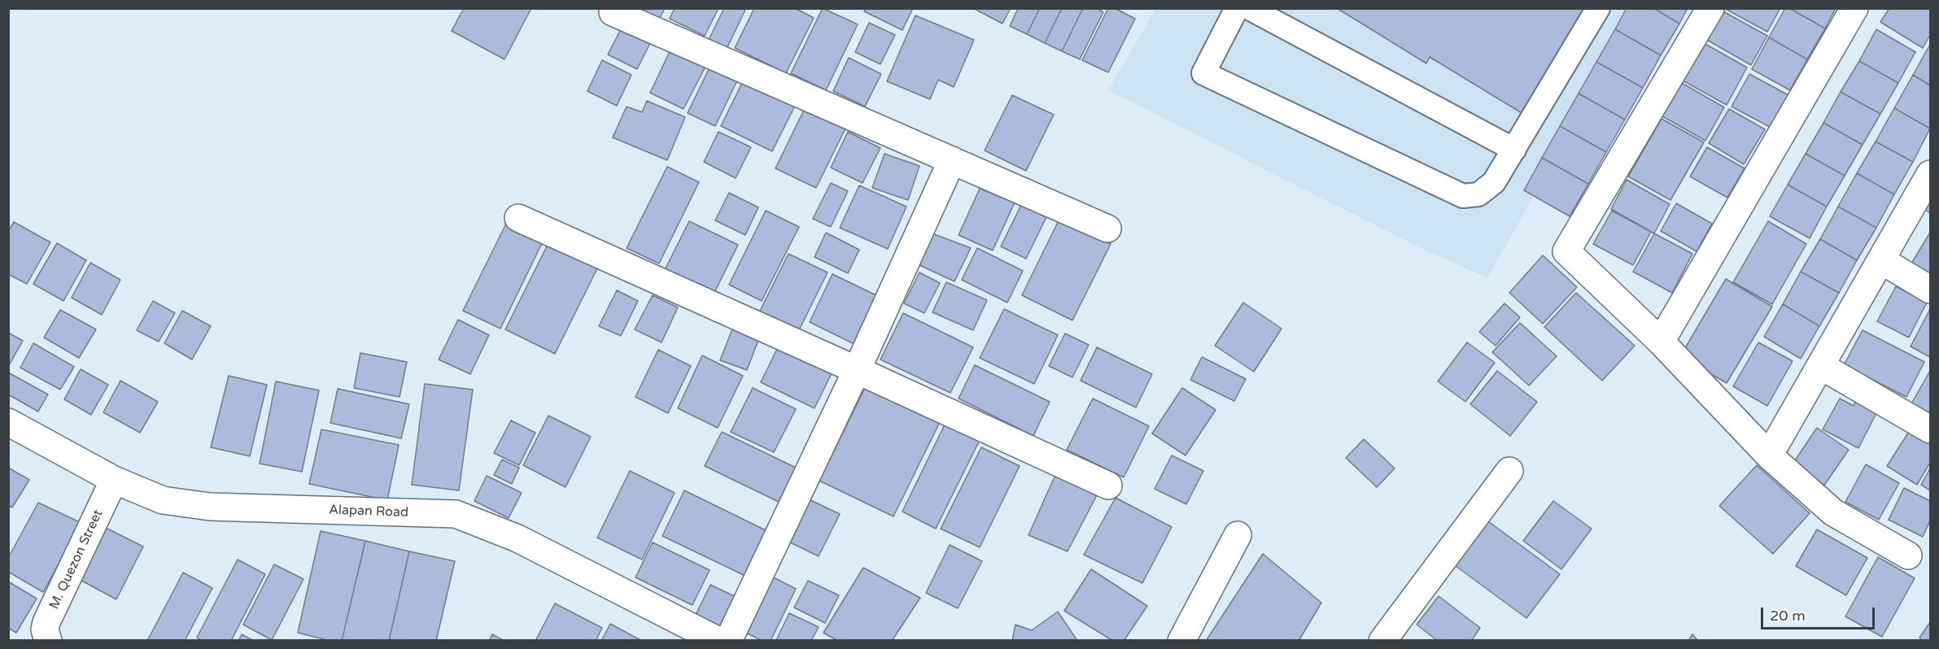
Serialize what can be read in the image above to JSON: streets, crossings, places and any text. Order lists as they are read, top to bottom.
{
  "streets": {
    "street": ["Alapan Road", "M. Quezon Street"]
  },
  "crossings": [
    ["Alapan Road", "M. Quezon Street"]
  ],
  "scale_bar": "20 m"
}
